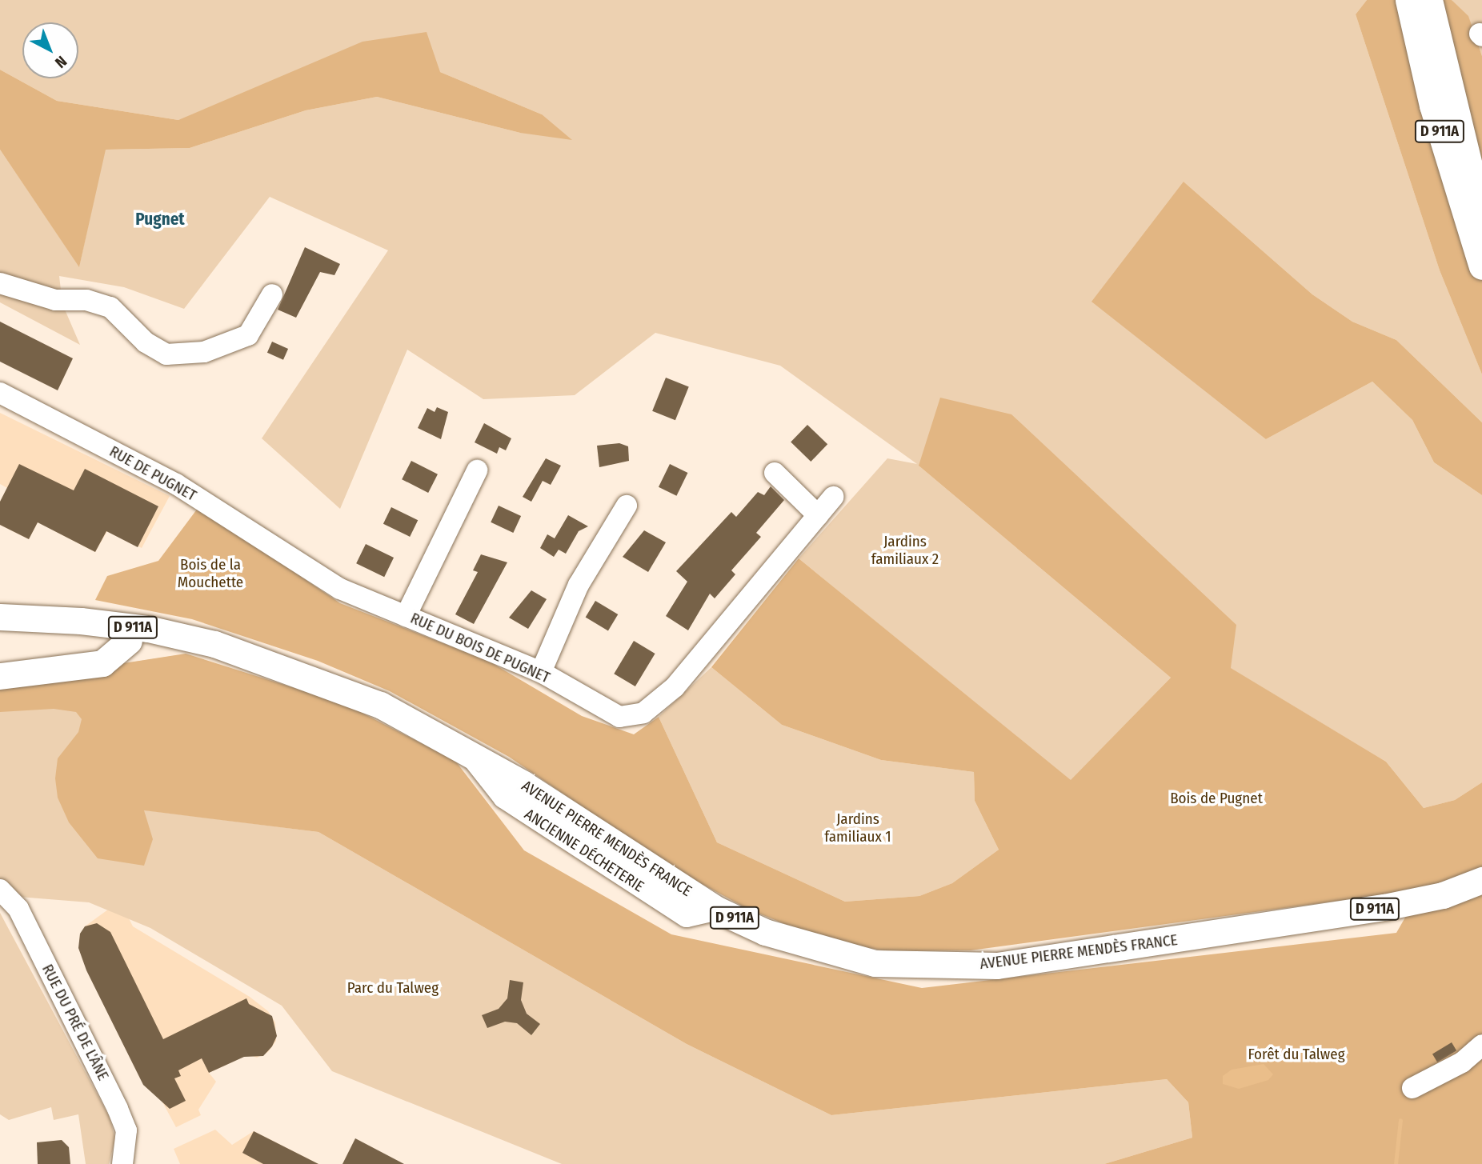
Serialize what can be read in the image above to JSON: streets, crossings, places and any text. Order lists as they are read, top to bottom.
{
  "streets": {
    "main road": ["D 911A", "AVENUE PIERRE MENDÈS FRANCE"],
    "street": ["RUE DE PUGNET", "RUE DU BOIS DE PUGNET", "RUE DU PRÉ DE L'ÂNE"]
  },
  "crossings": [
    ["RUE DE PUGNET", "RUE DU BOIS DE PUGNET"]
  ],
  "districts": ["Pugnet"],
  "parks": [
    "Jardins familiaux 2",
    "Bois de la Mouchette",
    "Bois de Pugnet",
    "Jardins familiaux 1",
    "Parc du Talweg",
    "Forêt du Talweg"
  ],
  "north": "bottom right"
}
